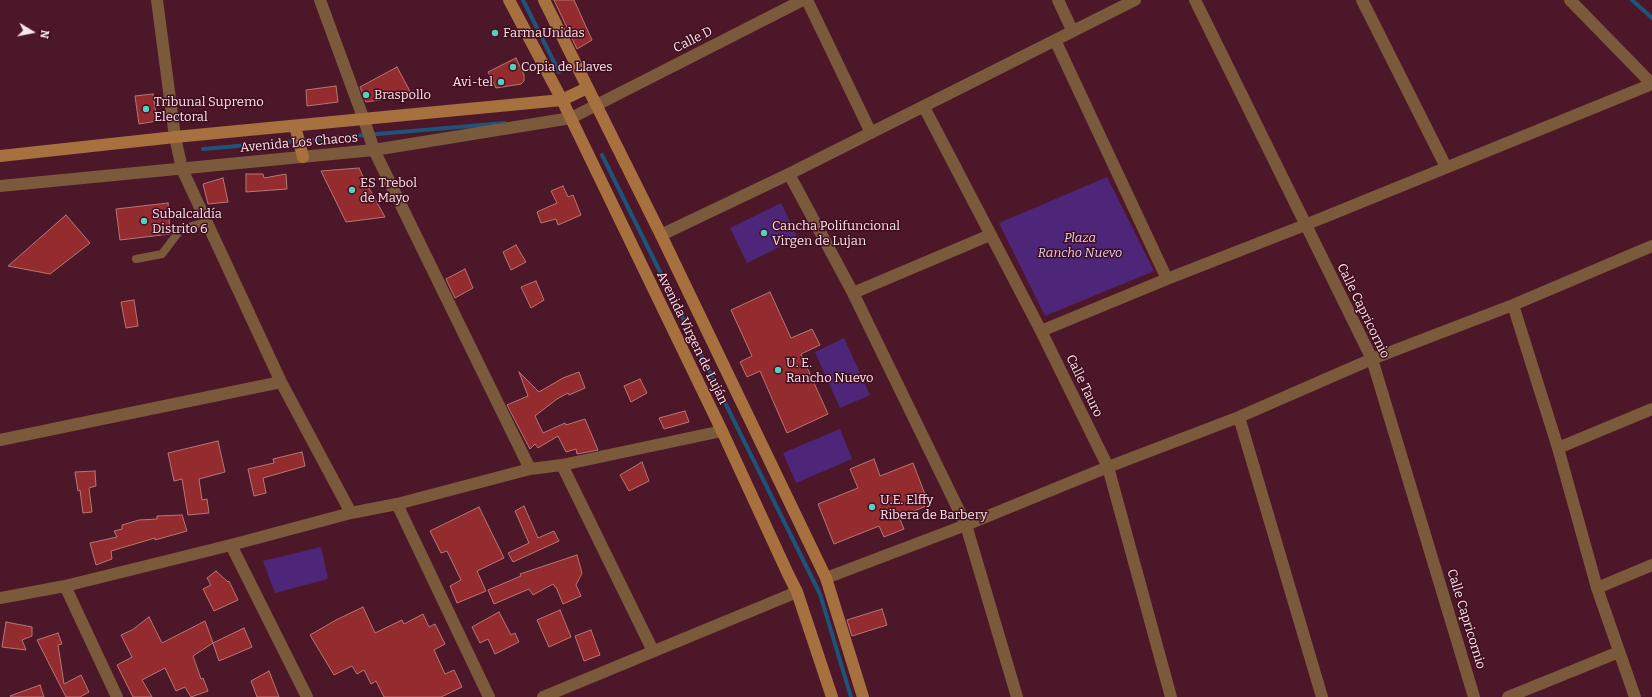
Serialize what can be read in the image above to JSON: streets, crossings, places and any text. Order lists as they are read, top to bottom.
{
  "streets": {
    "main road": ["Avenida Los Chacos", "Avenida Virgen de Luján"],
    "street": ["Calle D", "Calle Capricornio", "Calle Tauro"]
  },
  "crossings": [
    ["Calle D", "Avenida Los Chacos"],
    ["Calle D", "Avenida Virgen de Luján"],
    ["Avenida Los Chacos", "Avenida Virgen de Luján"]
  ],
  "parks": ["Plaza Rancho Nuevo"],
  "places": [
    "FarmaUnidas",
    "Copia de Llaves",
    "Avi-tel",
    "Braspollo",
    "Tribunal Supremo Electoral",
    "ES Trebol de Mayo",
    "Subalcaldía Distrito 6",
    "Cancha Polifuncional Virgen de Lujan",
    "U. E. Rancho Nuevo",
    "U.E. Elffy Ribera de Barbery"
  ],
  "north": "right"
}
